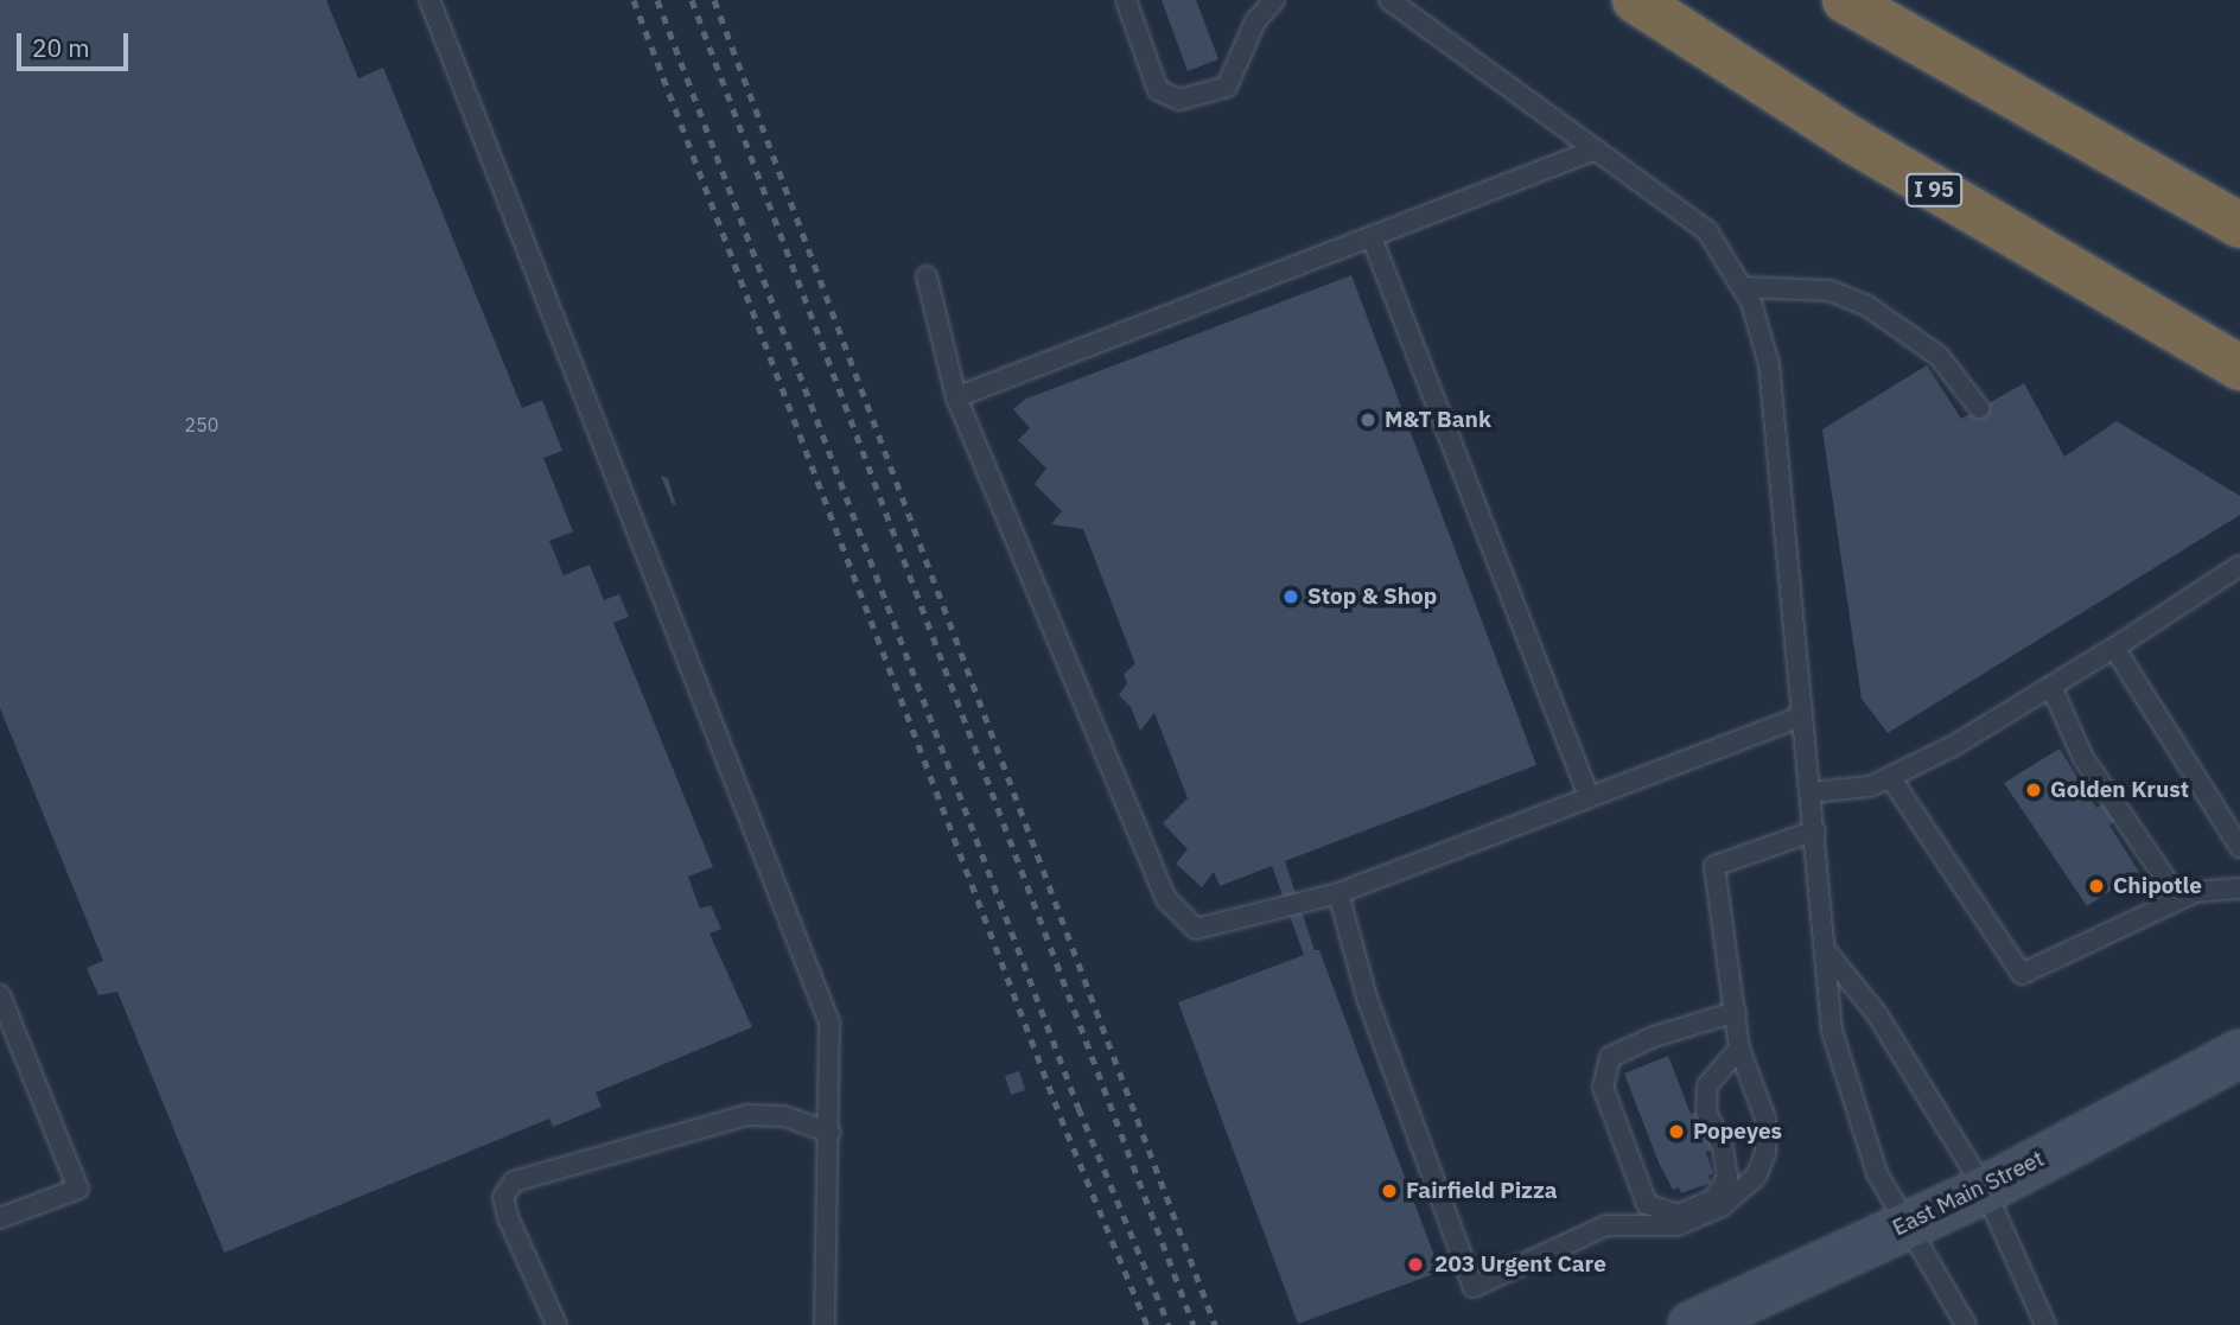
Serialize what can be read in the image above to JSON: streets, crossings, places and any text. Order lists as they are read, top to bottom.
{
  "streets": {
    "highway": ["I 95"],
    "main road": ["East Main Street"]
  },
  "places": [
    "M&T Bank",
    "Stop & Shop",
    "Golden Krust",
    "Chipotle",
    "Popeyes",
    "Fairfield Pizza",
    "203 Urgent Care"
  ],
  "house_numbers": ["250"],
  "scale_bar": "20 m"
}
